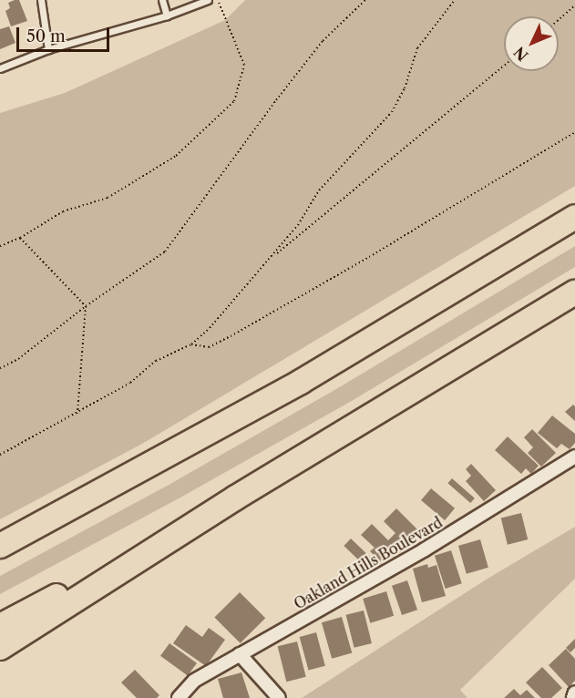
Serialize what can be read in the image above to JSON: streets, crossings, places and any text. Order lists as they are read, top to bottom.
{
  "streets": {
    "street": ["Oakland Hills Boulevard"]
  },
  "scale_bar": "50 m",
  "north": "bottom left"
}
